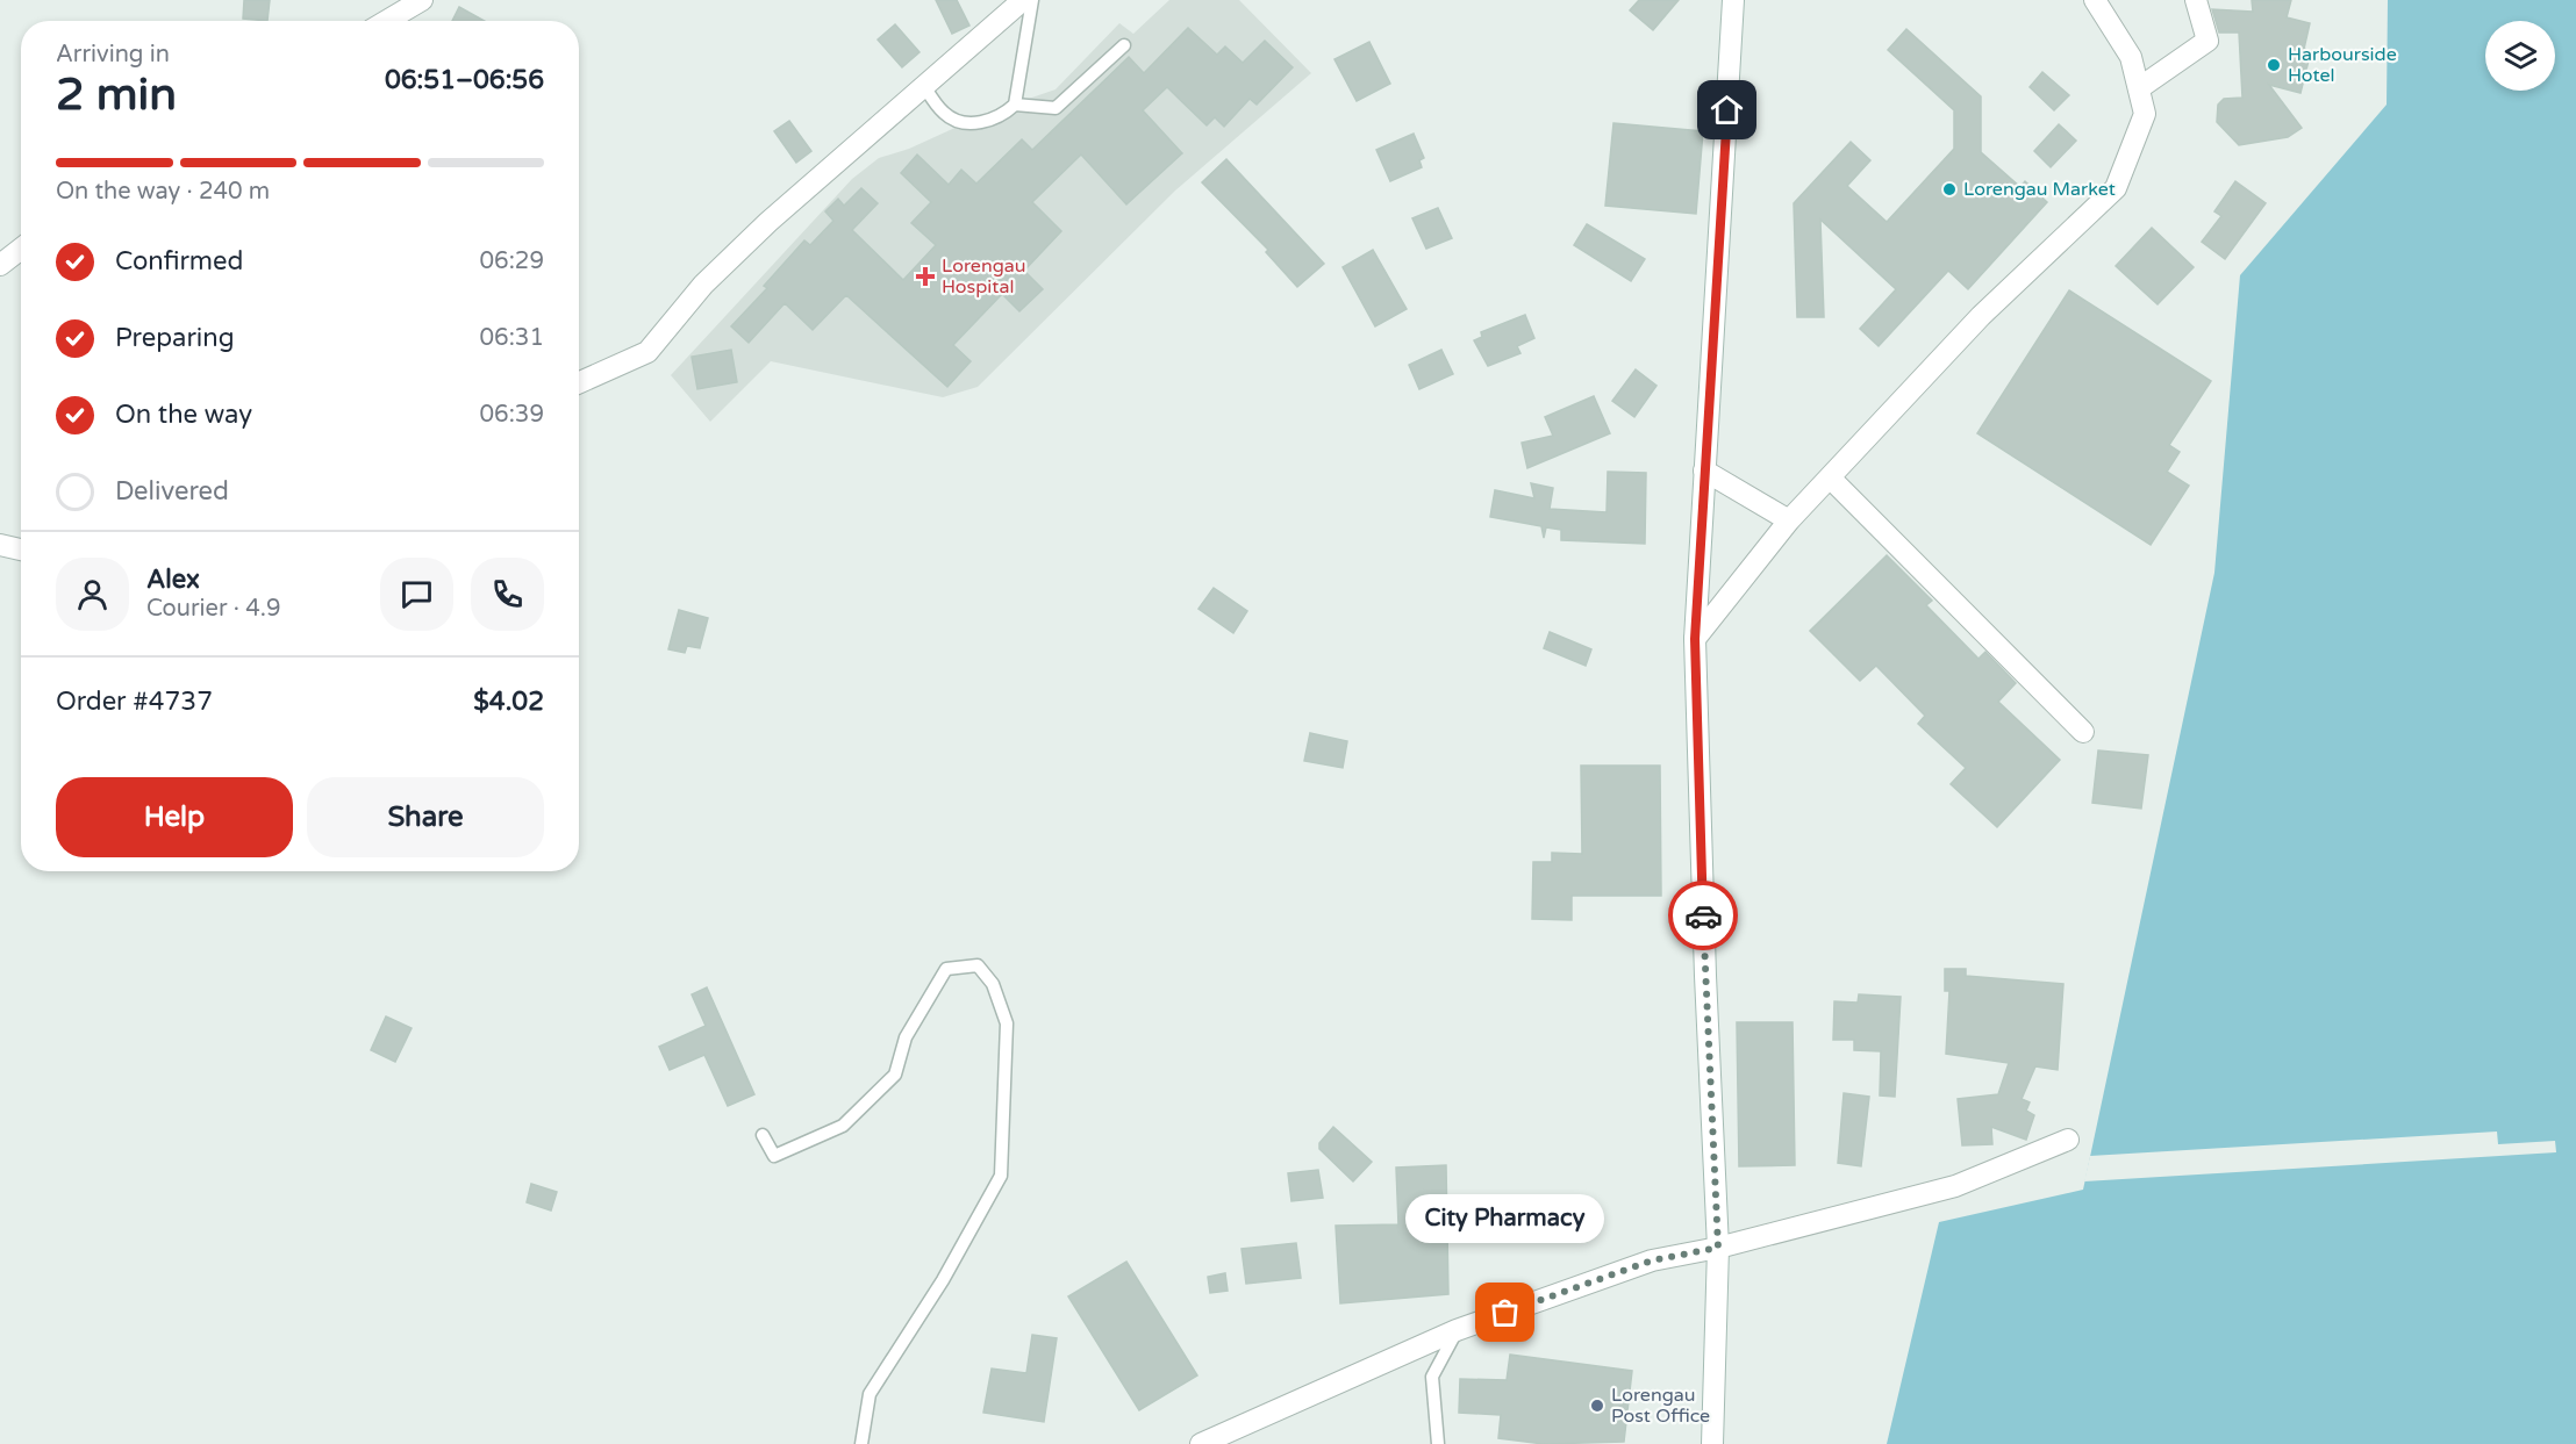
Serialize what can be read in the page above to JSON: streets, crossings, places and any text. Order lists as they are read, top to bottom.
{
  "places": {
    "other": [
      "Harbourside Hotel",
      "Lorengau Market",
      "City Pharmacy",
      "Lorengau Post Office"
    ],
    "health": ["Lorengau Hospital"]
  },
  "page": {
    "heading": ["2 min", "Arriving in", "06:51–06:56"],
    "panel": [
      "Alex",
      "Courier · 4.9",
      "Order #4737",
      "$4.02"
    ],
    "bar": "On the way · 240 m",
    "list": [
      ["Confirmed", "06:29"],
      ["Preparing", "06:31"],
      ["On the way", "06:39"],
      "Delivered"
    ],
    "buttons": ["Help", "Share"],
    "bubble": "City Pharmacy"
  }
}
